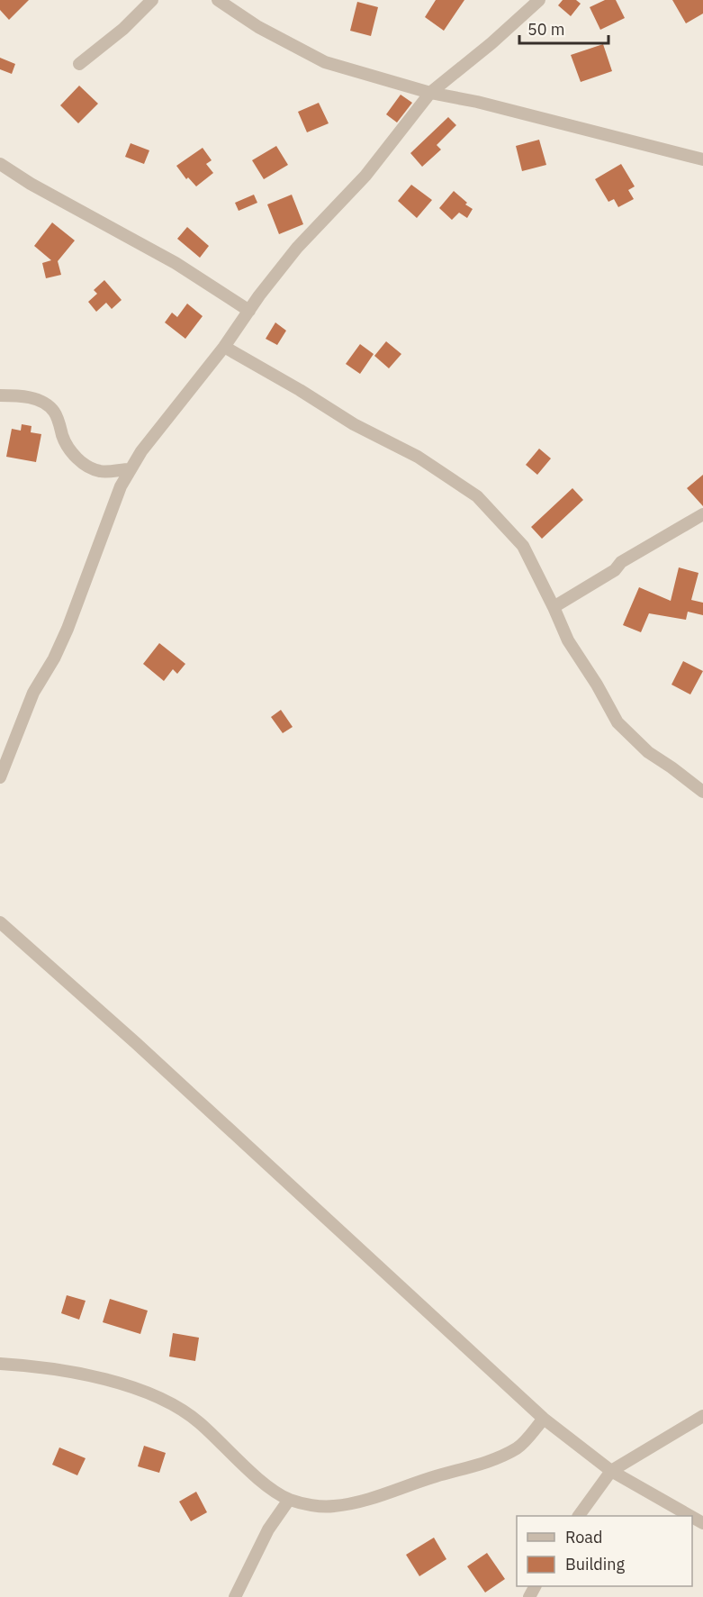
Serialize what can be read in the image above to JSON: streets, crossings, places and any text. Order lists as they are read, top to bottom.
{
  "legend": ["Road", "Building"],
  "scale_bar": "50 m"
}
